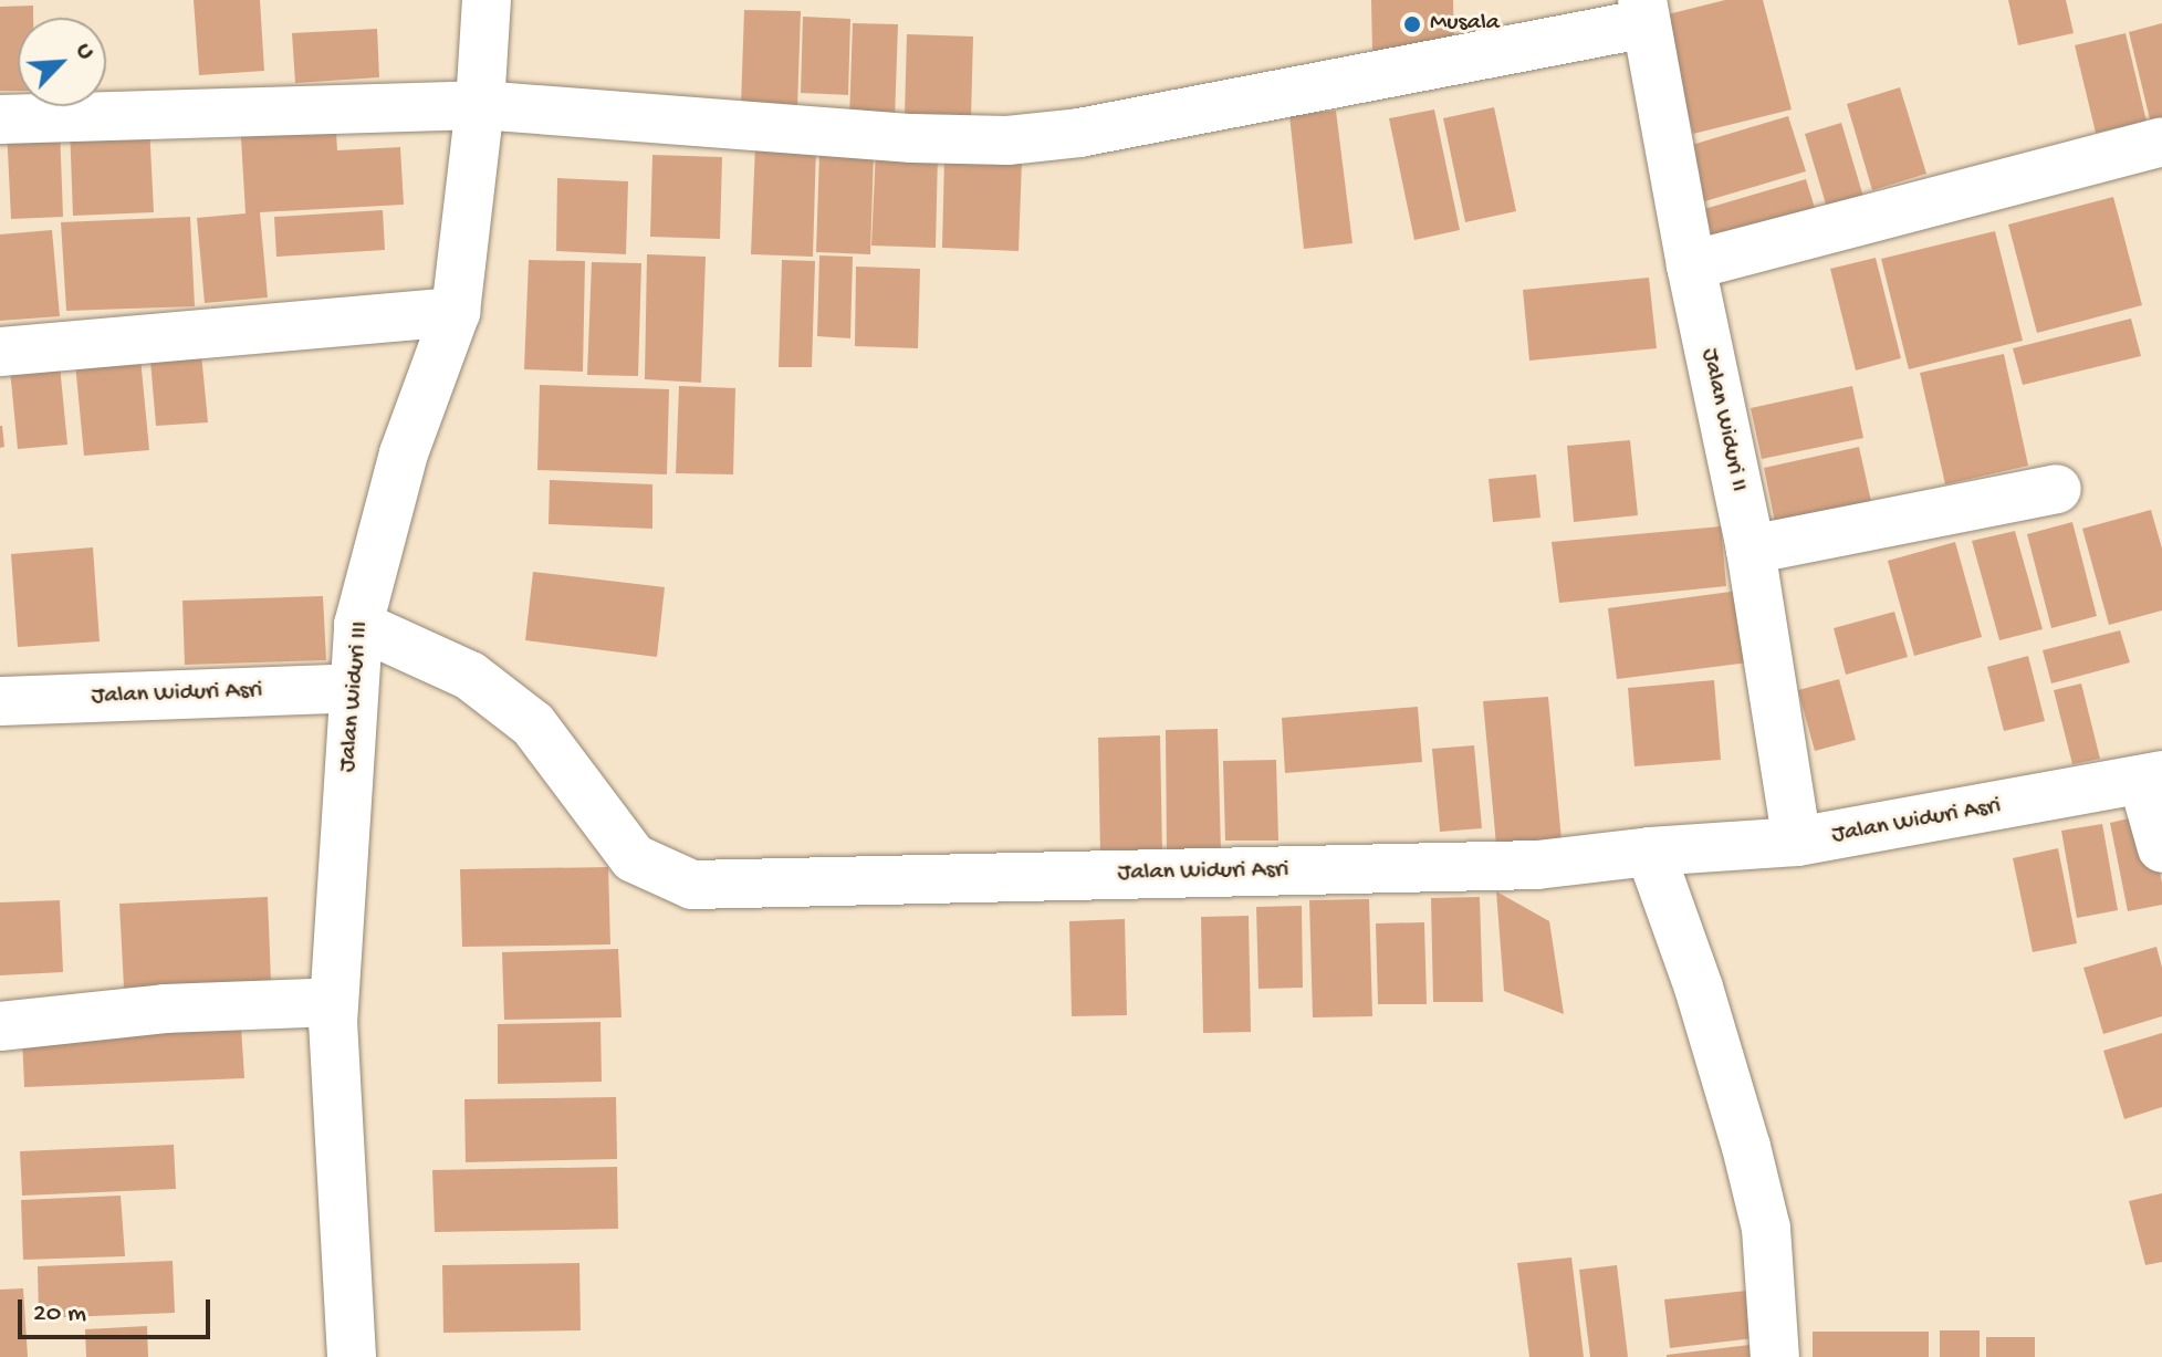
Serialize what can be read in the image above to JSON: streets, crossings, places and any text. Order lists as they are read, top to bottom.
{
  "streets": {
    "street": ["Jalan Widuri II", "Jalan Widuri Asri", "Jalan Widuri III"]
  },
  "crossings": [
    ["Jalan Widuri II", "Jalan Widuri Asri"],
    ["Jalan Widuri Asri", "Jalan Widuri III"]
  ],
  "places": ["Musala"],
  "scale_bar": "20 m",
  "north": "top right"
}
